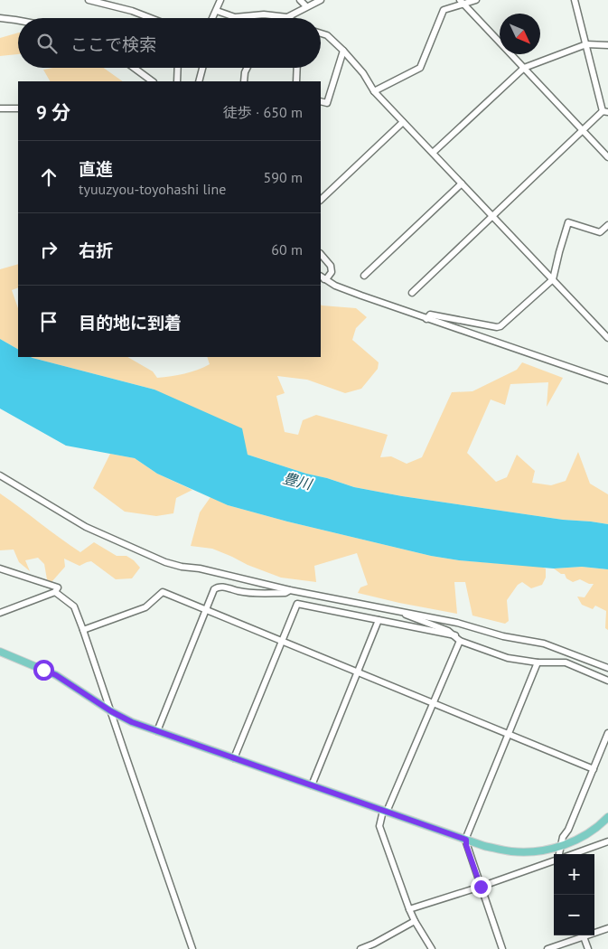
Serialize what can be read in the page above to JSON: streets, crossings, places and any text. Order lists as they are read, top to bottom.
{
  "water": ["豊川"],
  "north": "bottom right",
  "page": {
    "search": "ここで検索",
    "heading": ["9 分", "徒歩 · 650 m"],
    "list": [
      ["直進", "tyuuzyou-toyohashi line", "590 m"],
      ["右折", "60 m"],
      "目的地に到着"
    ],
    "map_buttons": ["+", "−"]
  }
}
